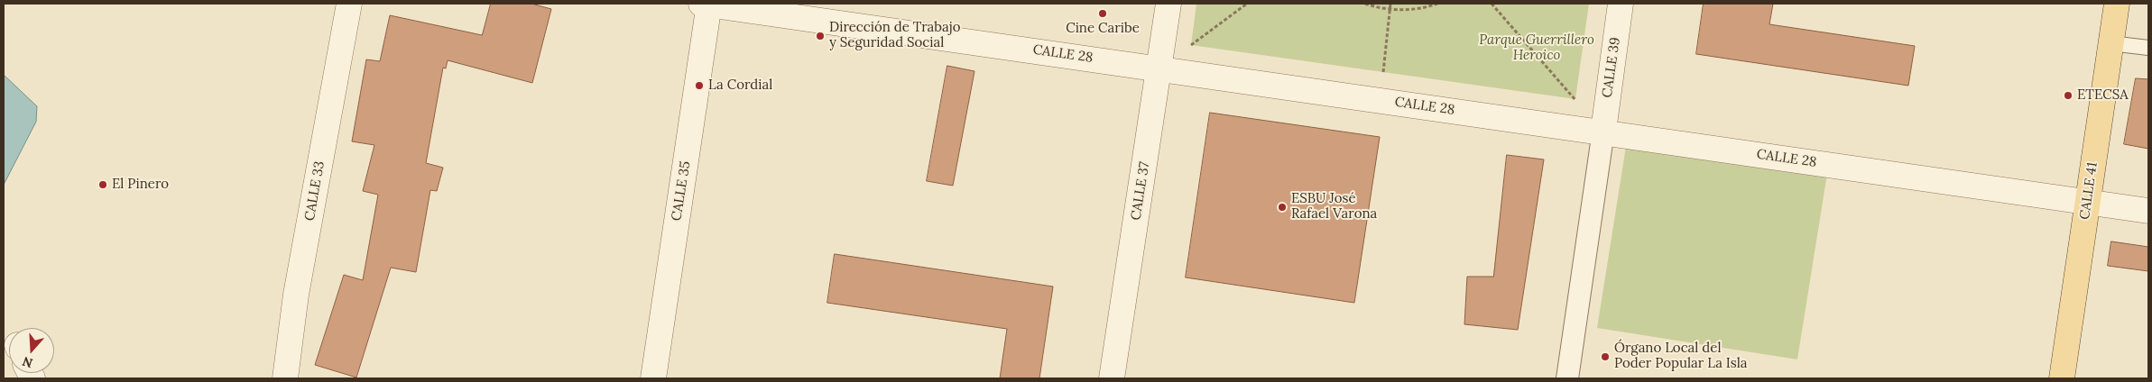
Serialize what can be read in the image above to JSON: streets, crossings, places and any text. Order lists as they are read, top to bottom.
{
  "streets": {
    "main road": ["CALLE 41"],
    "street": [
      "CALLE 28",
      "CALLE 39",
      "CALLE 33",
      "CALLE 35",
      "CALLE 37"
    ]
  },
  "crossings": [
    ["CALLE 28", "CALLE 39"],
    ["CALLE 28", "CALLE 35"],
    ["CALLE 28", "CALLE 37"],
    ["CALLE 28", "CALLE 41"]
  ],
  "parks": ["Parque Guerrillero Heroico"],
  "places": [
    "Cine Caribe",
    "Dirección de Trabajo y Seguridad Social",
    "La Cordial",
    "ETECSA",
    "El Pinero",
    "ESBU José Rafael Varona",
    "Órgano Local del Poder Popular La Isla"
  ],
  "north": "bottom"
}
